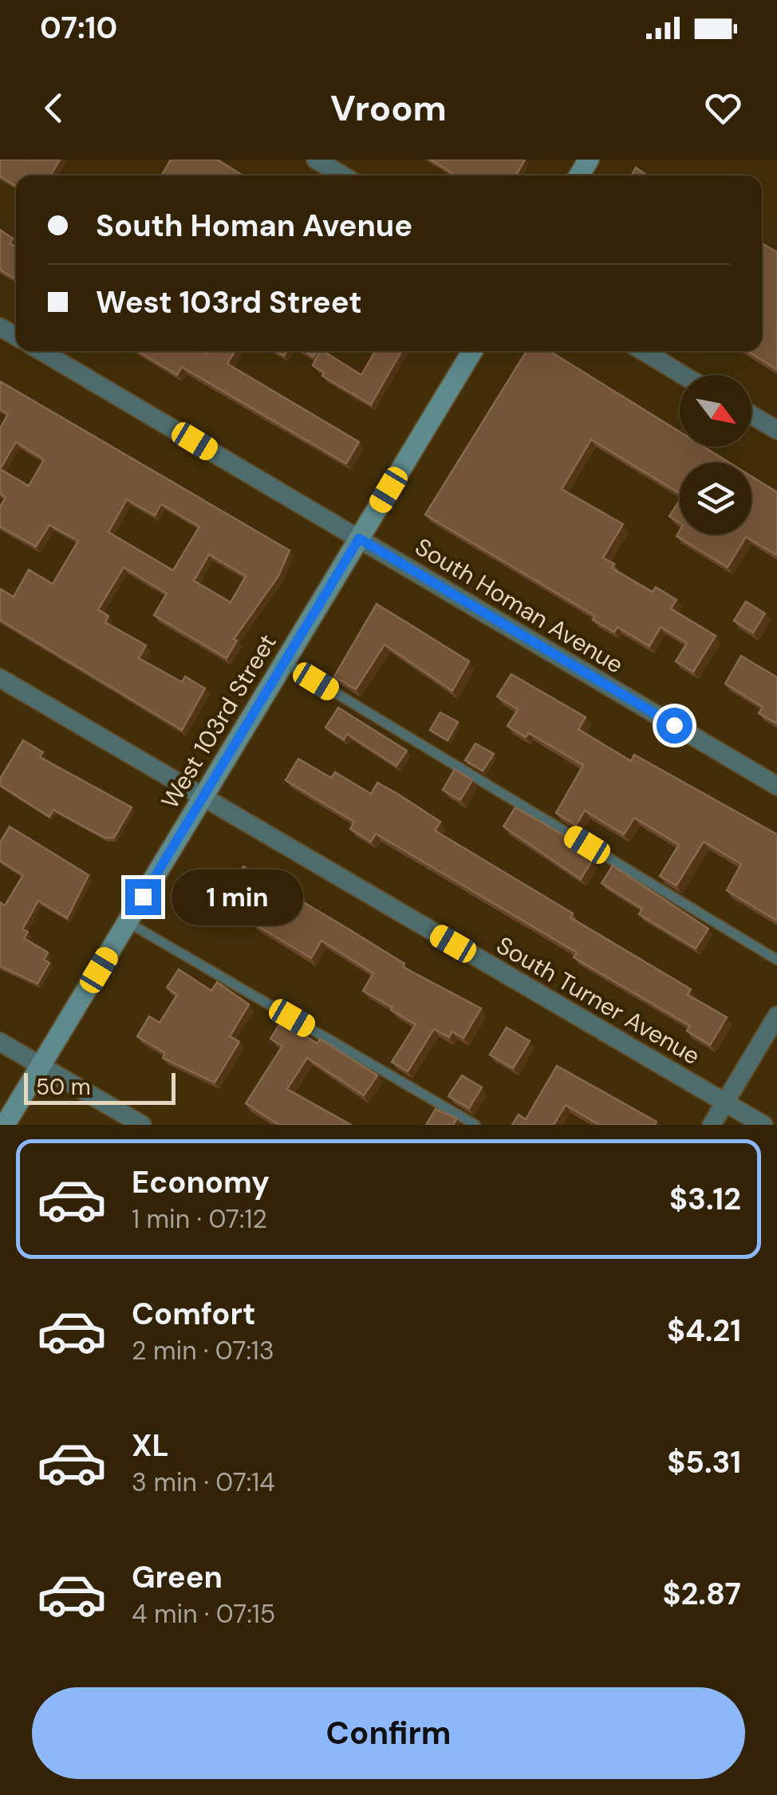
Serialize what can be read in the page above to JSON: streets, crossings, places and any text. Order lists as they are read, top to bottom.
{
  "streets": {
    "main road": ["West 103rd Street"],
    "street": ["South Homan Avenue", "South Turner Avenue"]
  },
  "crossings": [
    ["South Homan Avenue", "West 103rd Street"],
    ["West 103rd Street", "South Turner Avenue"]
  ],
  "scale_bar": "50 m",
  "north": "bottom right",
  "page": {
    "status": "07:10",
    "header": "Vroom",
    "banner": ["South Homan Avenue", "West 103rd Street"],
    "bubble": "1 min",
    "scale": "50 m",
    "list": [
      {
        "name": "Economy",
        "note": "1 min · 07:12",
        "value": "$3.12"
      },
      {
        "name": "Comfort",
        "note": "2 min · 07:13",
        "value": "$4.21"
      },
      {
        "name": "XL",
        "note": "3 min · 07:14",
        "value": "$5.31"
      },
      {
        "name": "Green",
        "note": "4 min · 07:15",
        "value": "$2.87"
      }
    ],
    "buttons": "Confirm"
  }
}
